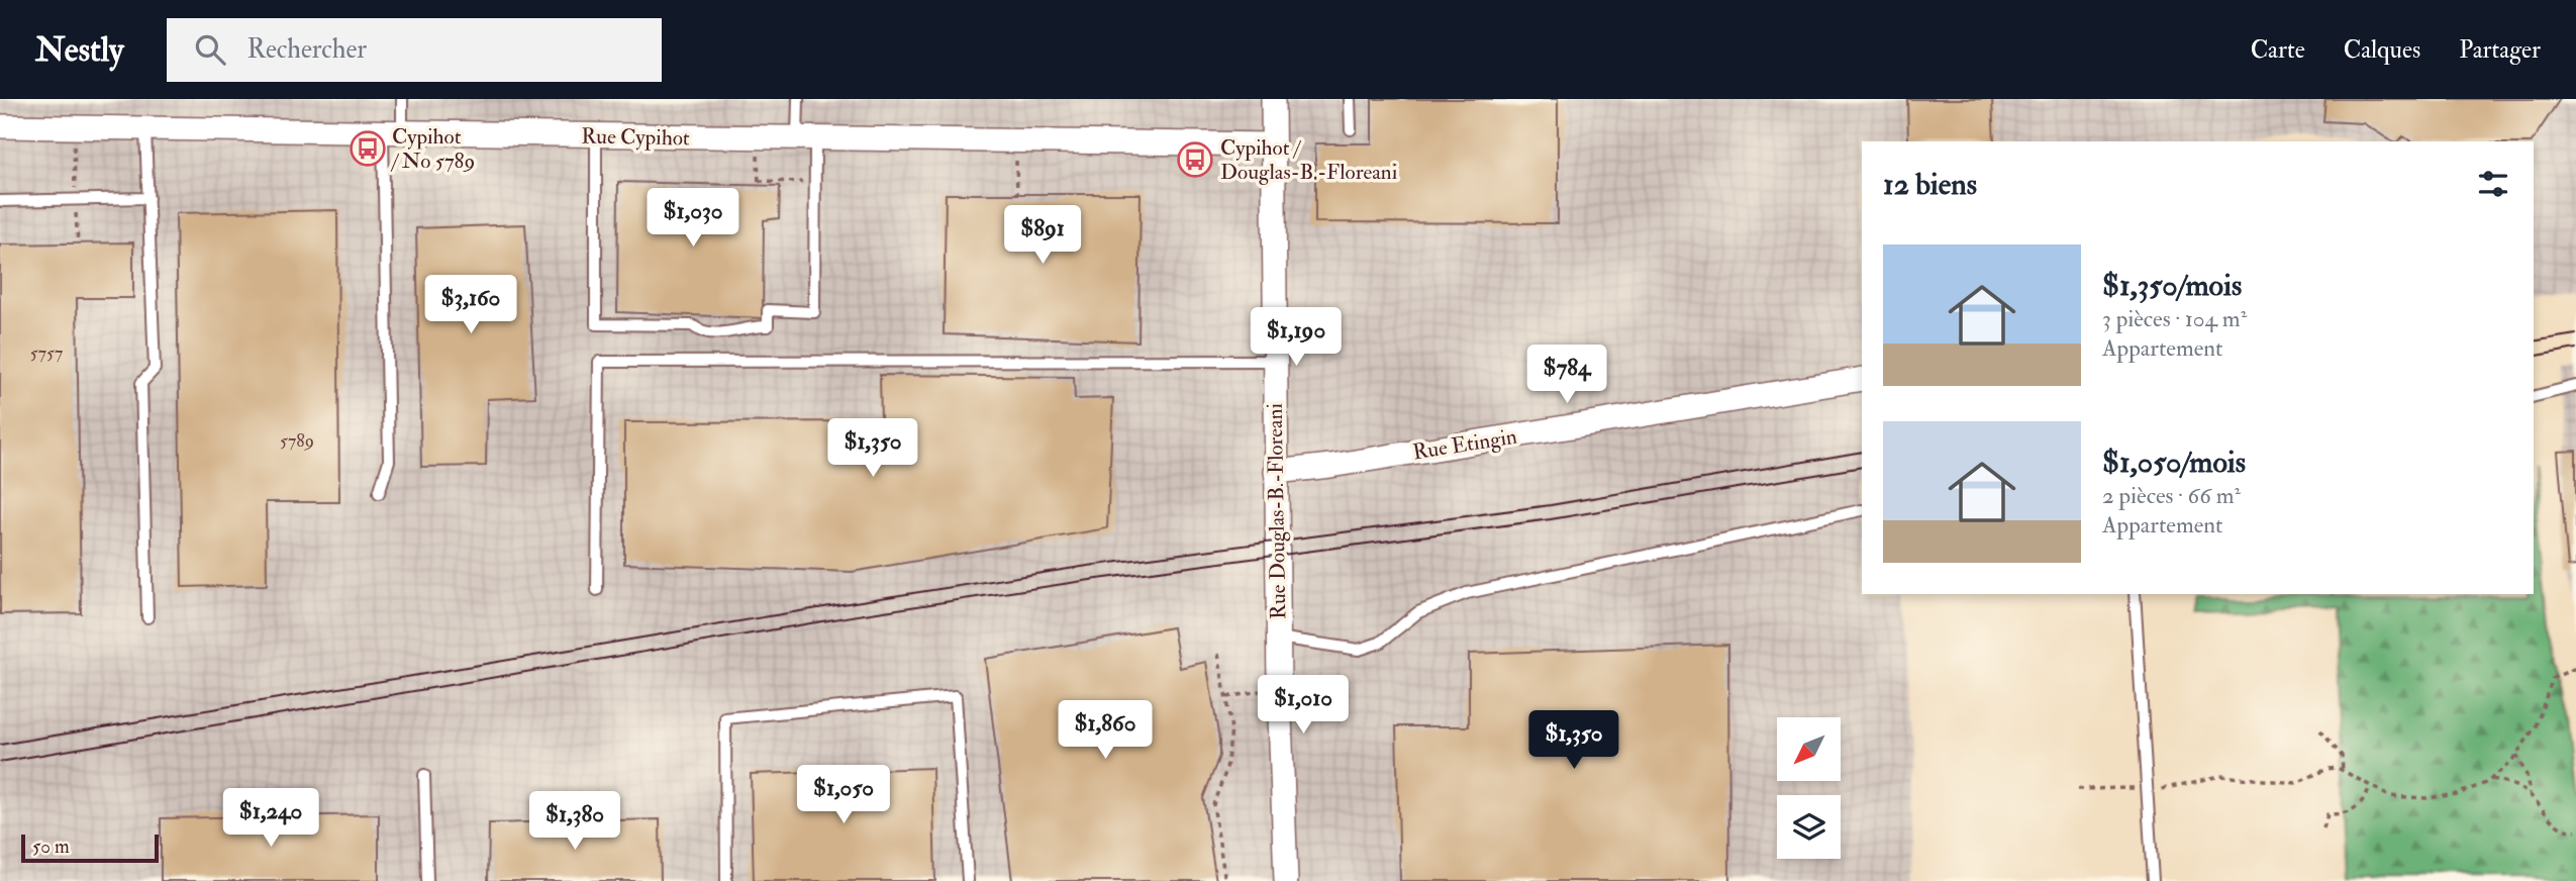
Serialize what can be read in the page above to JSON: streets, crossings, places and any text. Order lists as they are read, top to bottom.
{
  "streets": {
    "street": ["Rue Cypihot", "Rue Etingin", "Rue Douglas-B.-Floreani"]
  },
  "crossings": [
    ["Rue Cypihot", "Rue Douglas-B.-Floreani"],
    ["Rue Etingin", "Rue Douglas-B.-Floreani"]
  ],
  "places": {
    "bus stop": ["Cypihot / No 5789", "Cypihot / Douglas-B.-Floreani"]
  },
  "house_numbers": ["5757", "5789"],
  "scale_bar": "50 m",
  "north": "bottom left",
  "page": {
    "header": "Nestly",
    "search": "Rechercher",
    "nav": ["Carte", "Calques", "Partager"],
    "heading": "12 biens",
    "price": [
      "$1,030",
      "$891",
      "$3,160",
      "$1,190",
      "$784",
      "$1,350",
      "$1,010",
      "$1,860",
      "$1,350",
      "$1,050",
      "$1,240",
      "$1,380"
    ],
    "list": [
      {
        "name": "$1,350/mois",
        "note": "3 pièces · 104 m² · Appartement"
      },
      {
        "name": "$1,050/mois",
        "note": "2 pièces · 66 m² · Appartement"
      }
    ],
    "scale": "50 m"
  }
}
